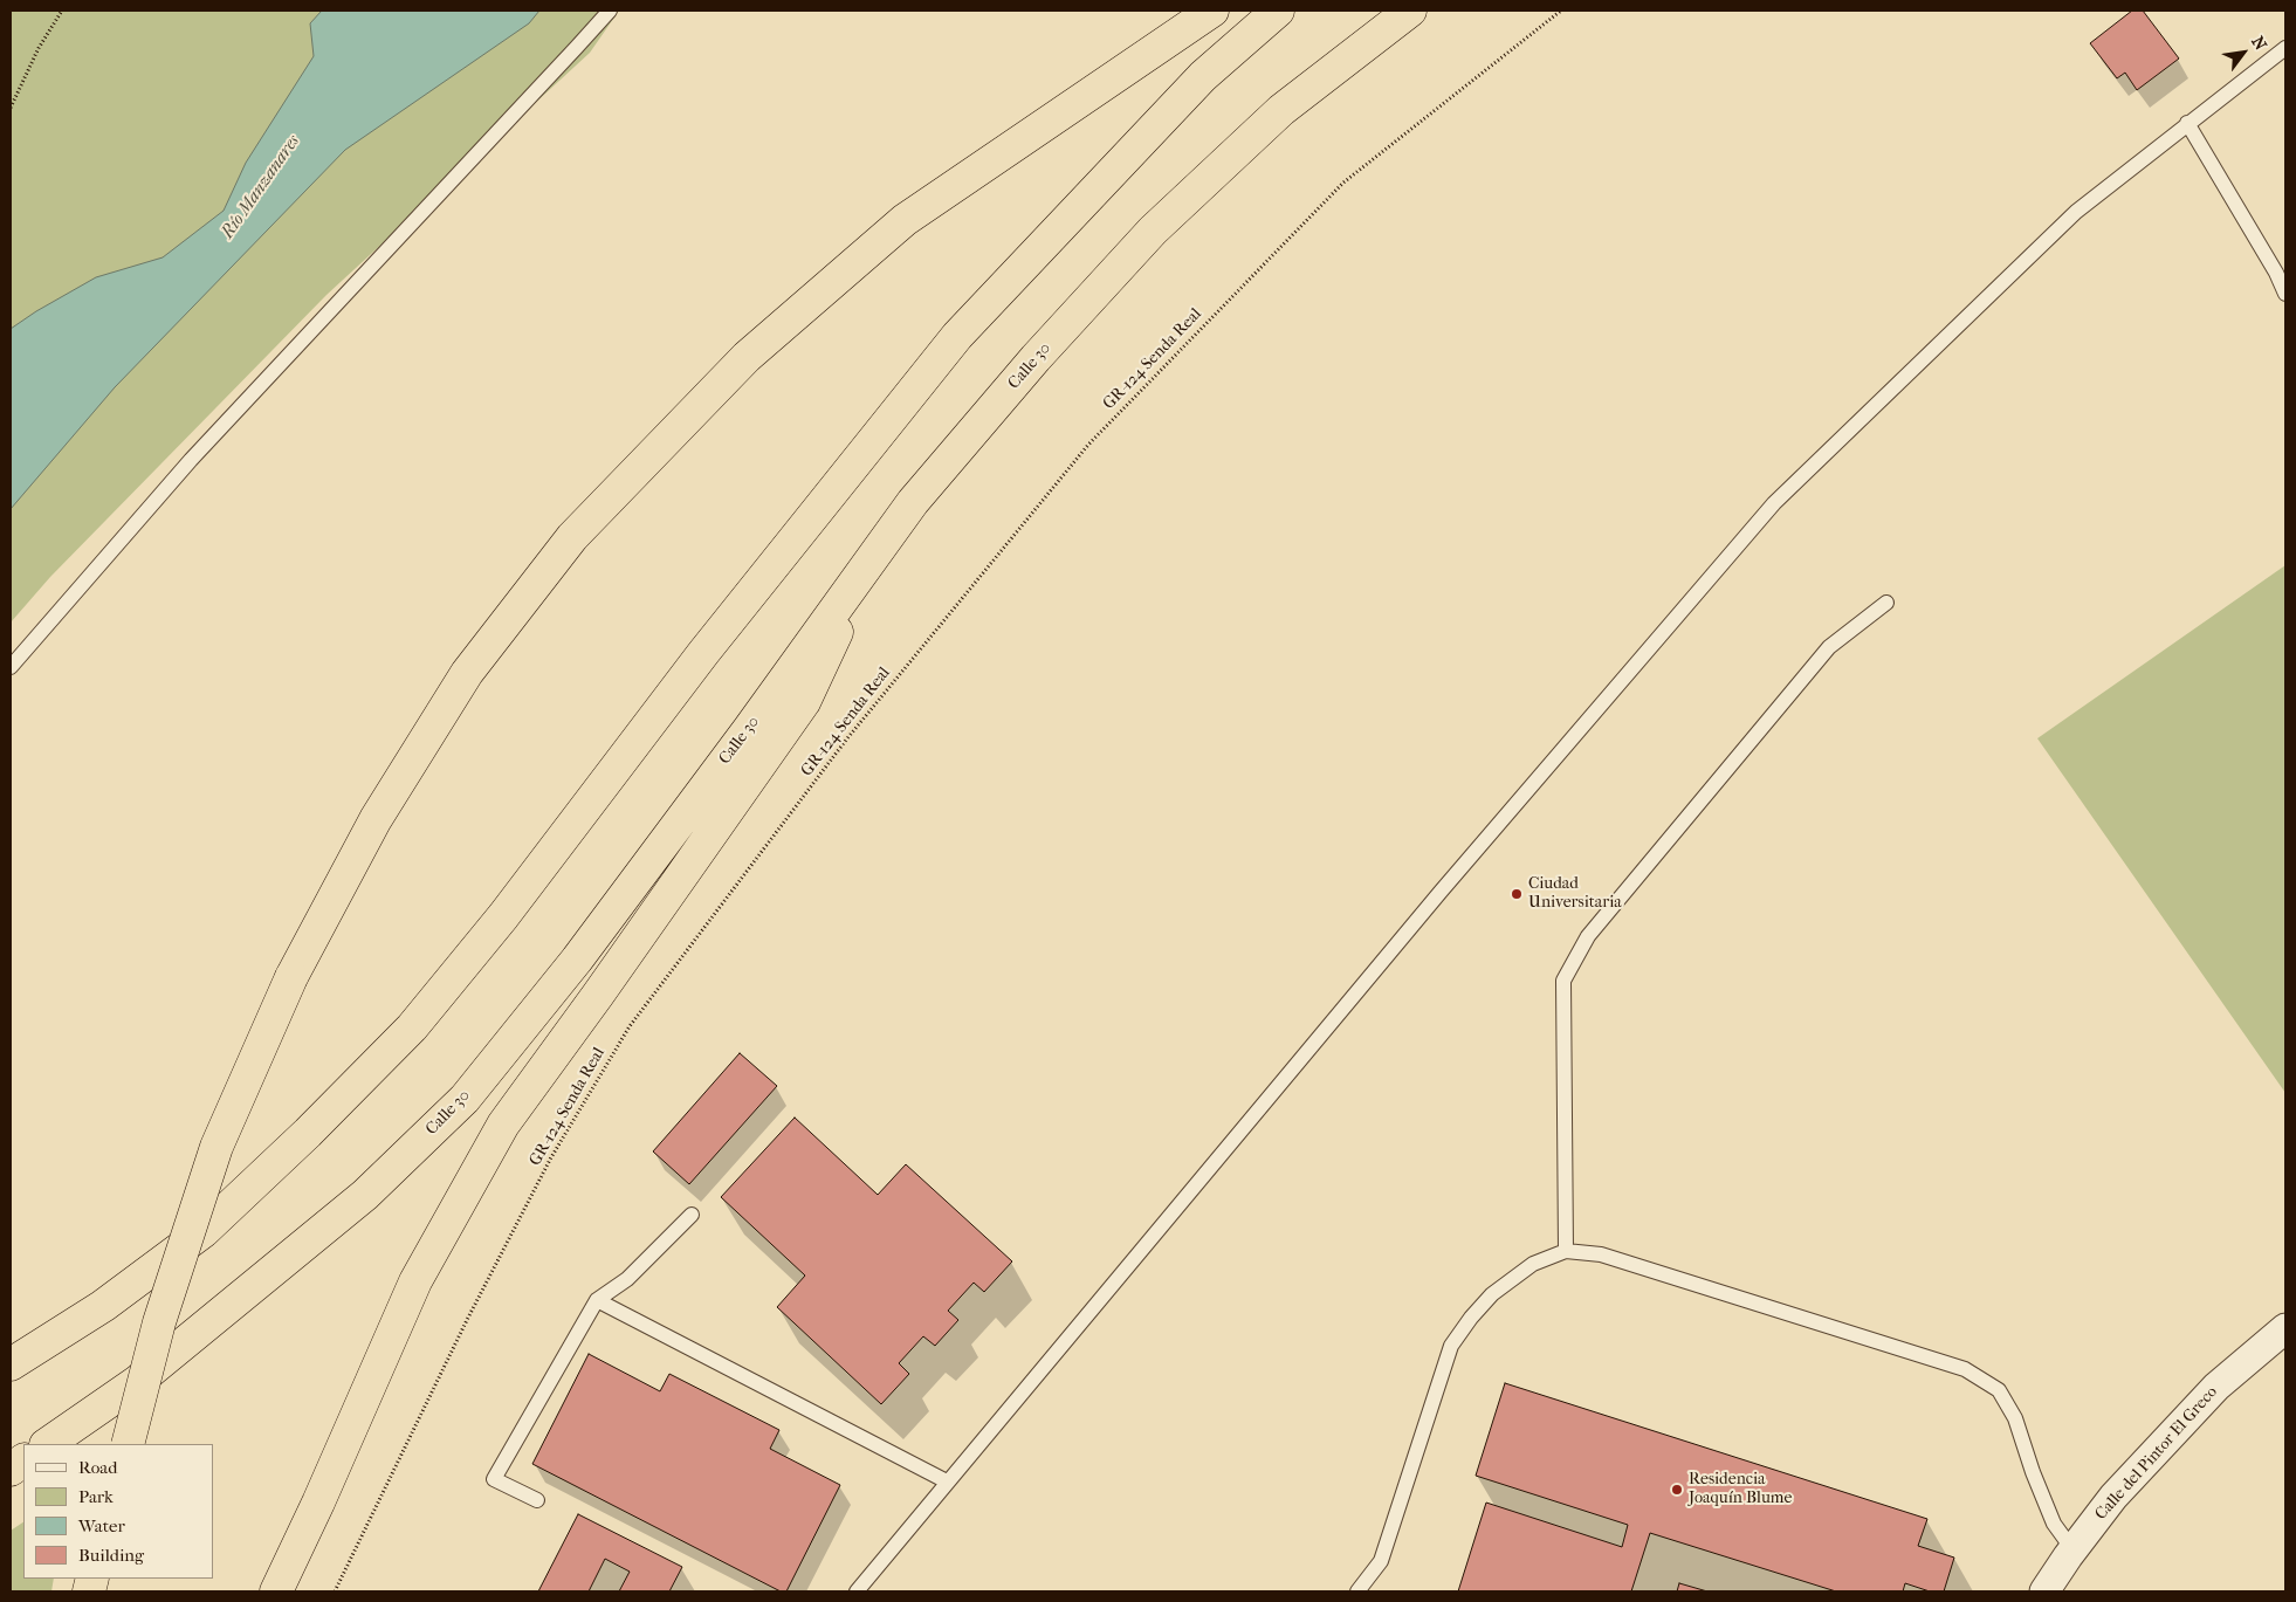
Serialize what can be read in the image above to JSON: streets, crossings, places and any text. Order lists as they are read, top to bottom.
{
  "streets": {
    "highway": ["Calle 30"],
    "street": ["Calle del Pintor El Greco"],
    "path": ["GR-124 Senda Real"]
  },
  "water": ["Río Manzanares"],
  "places": ["Ciudad Universitaria", "Residencia Joaquín Blume"],
  "legend": [
    "Road",
    "Park",
    "Water",
    "Building"
  ],
  "north": "top right"
}
